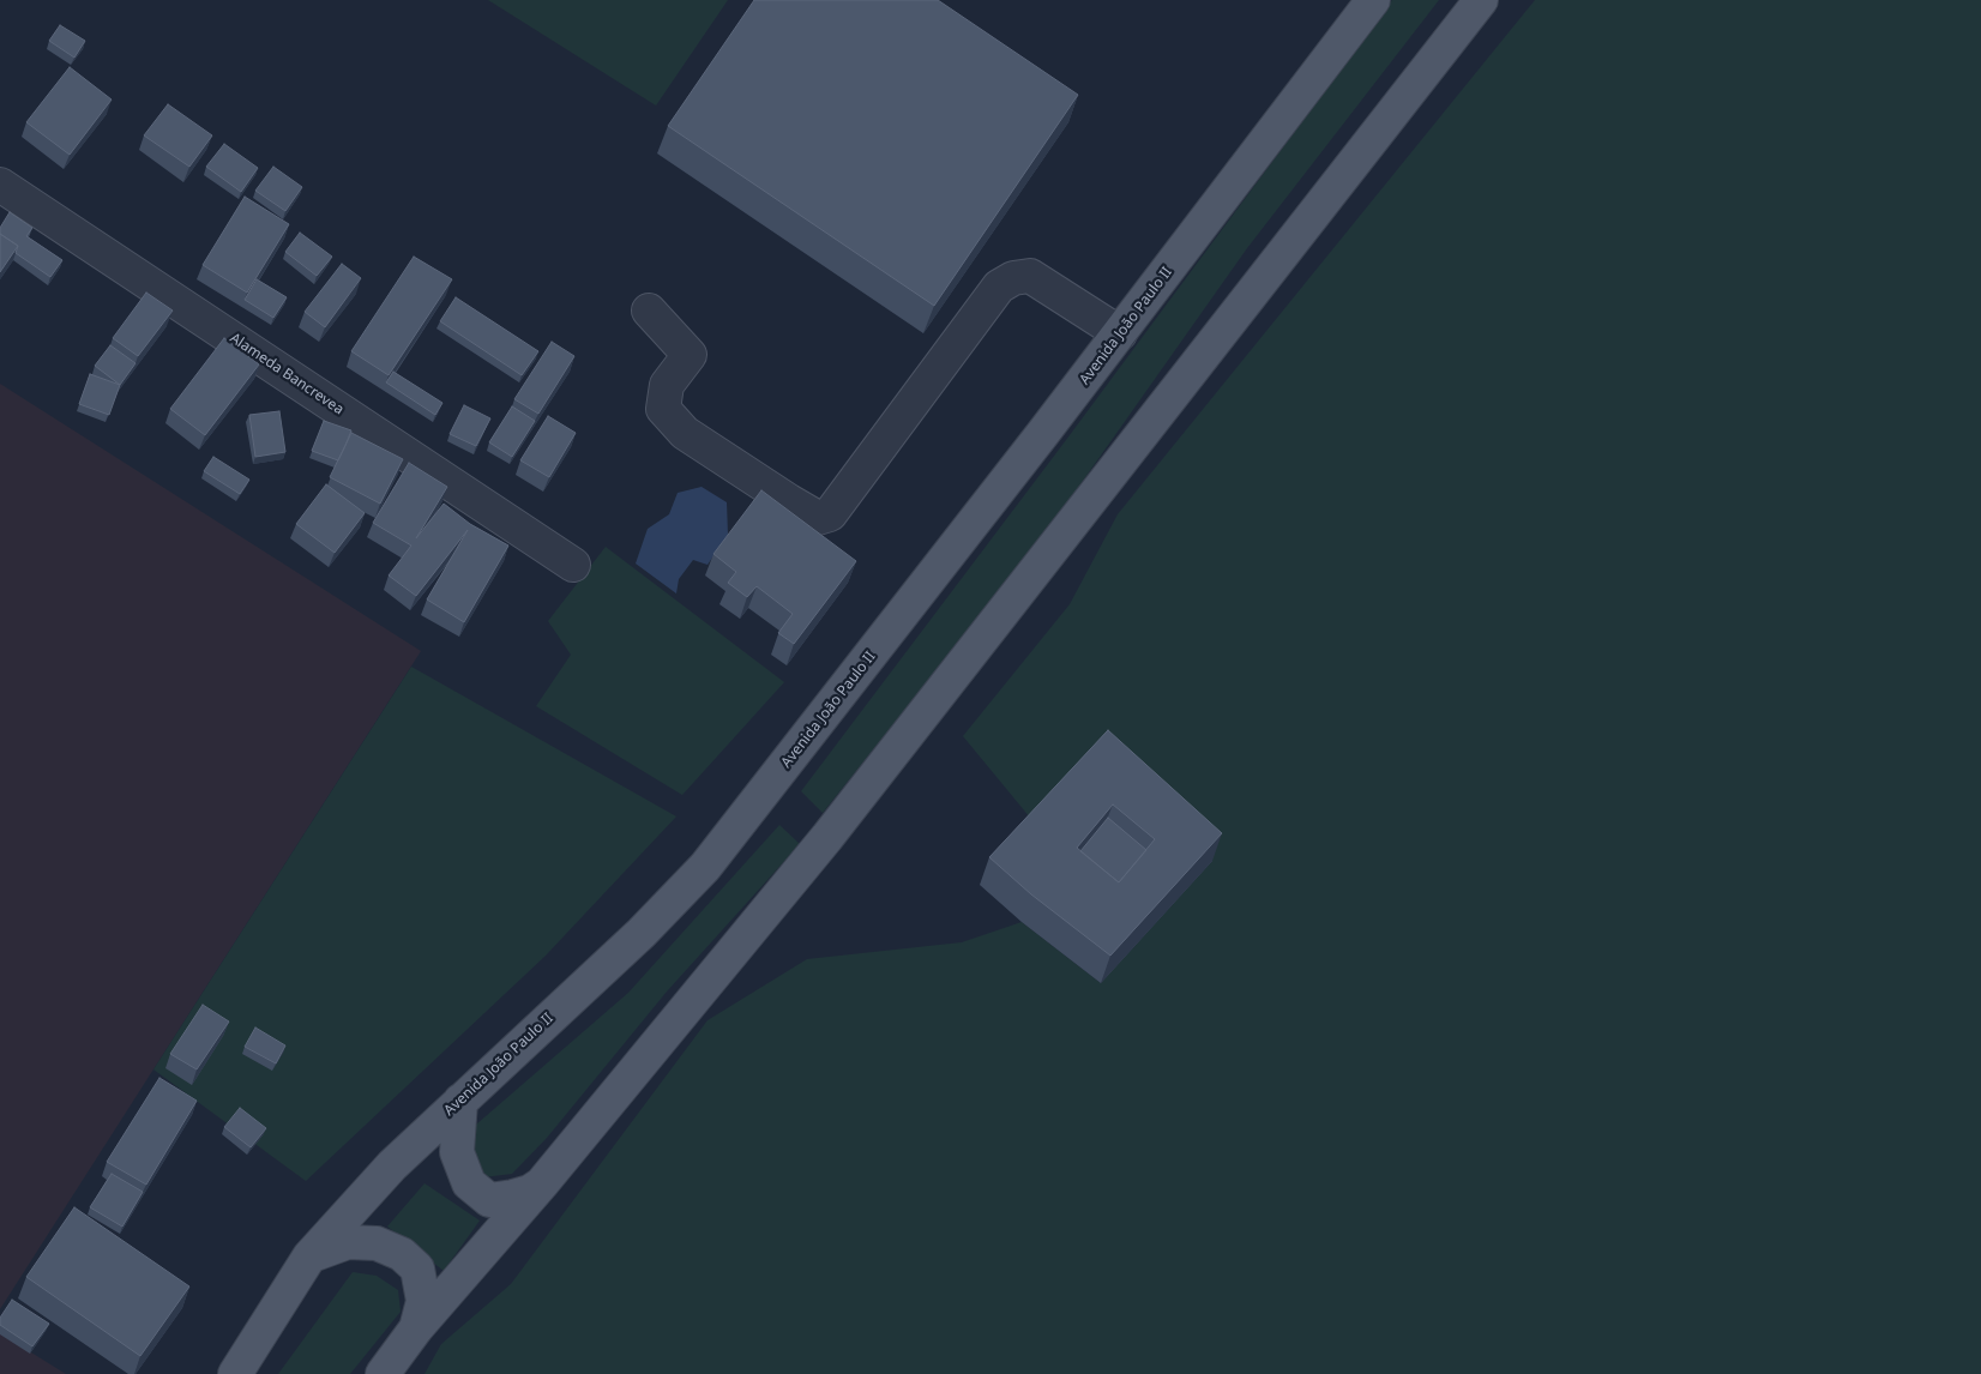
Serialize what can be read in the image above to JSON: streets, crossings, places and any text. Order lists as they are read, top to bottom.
{
  "streets": {
    "main road": ["Avenida João Paulo II"],
    "street": ["Alameda Bancrevea"]
  }
}
